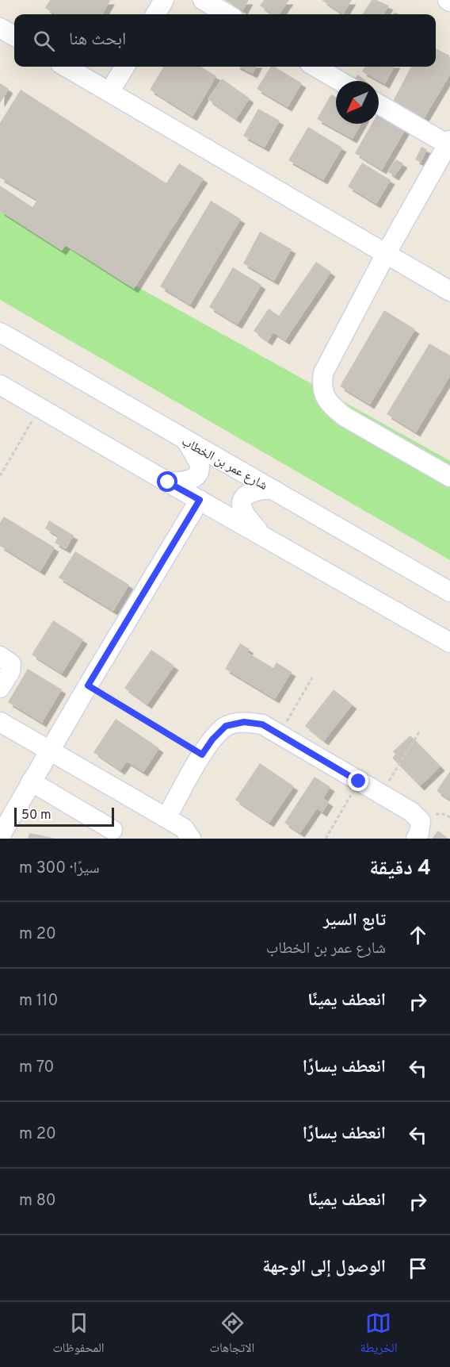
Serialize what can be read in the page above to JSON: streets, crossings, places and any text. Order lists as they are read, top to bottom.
{
  "streets": {
    "street": ["شارع عمر بن الخطاب"]
  },
  "scale_bar": "50 m",
  "north": "bottom left",
  "page": {
    "search": "ابحث هنا",
    "scale": "50 m",
    "heading": ["4 دقيقة", "سيرًا · 300 m"],
    "list": [
      ["تابع السير", "شارع عمر بن الخطاب", "20 m"],
      ["انعطف يمينًا", "110 m"],
      ["انعطف يسارًا", "70 m"],
      ["انعطف يسارًا", "20 m"],
      ["انعطف يمينًا", "80 m"],
      "الوصول إلى الوجهة"
    ],
    "nav": ["الخريطة", "الاتجاهات", "المحفوظات"]
  }
}
